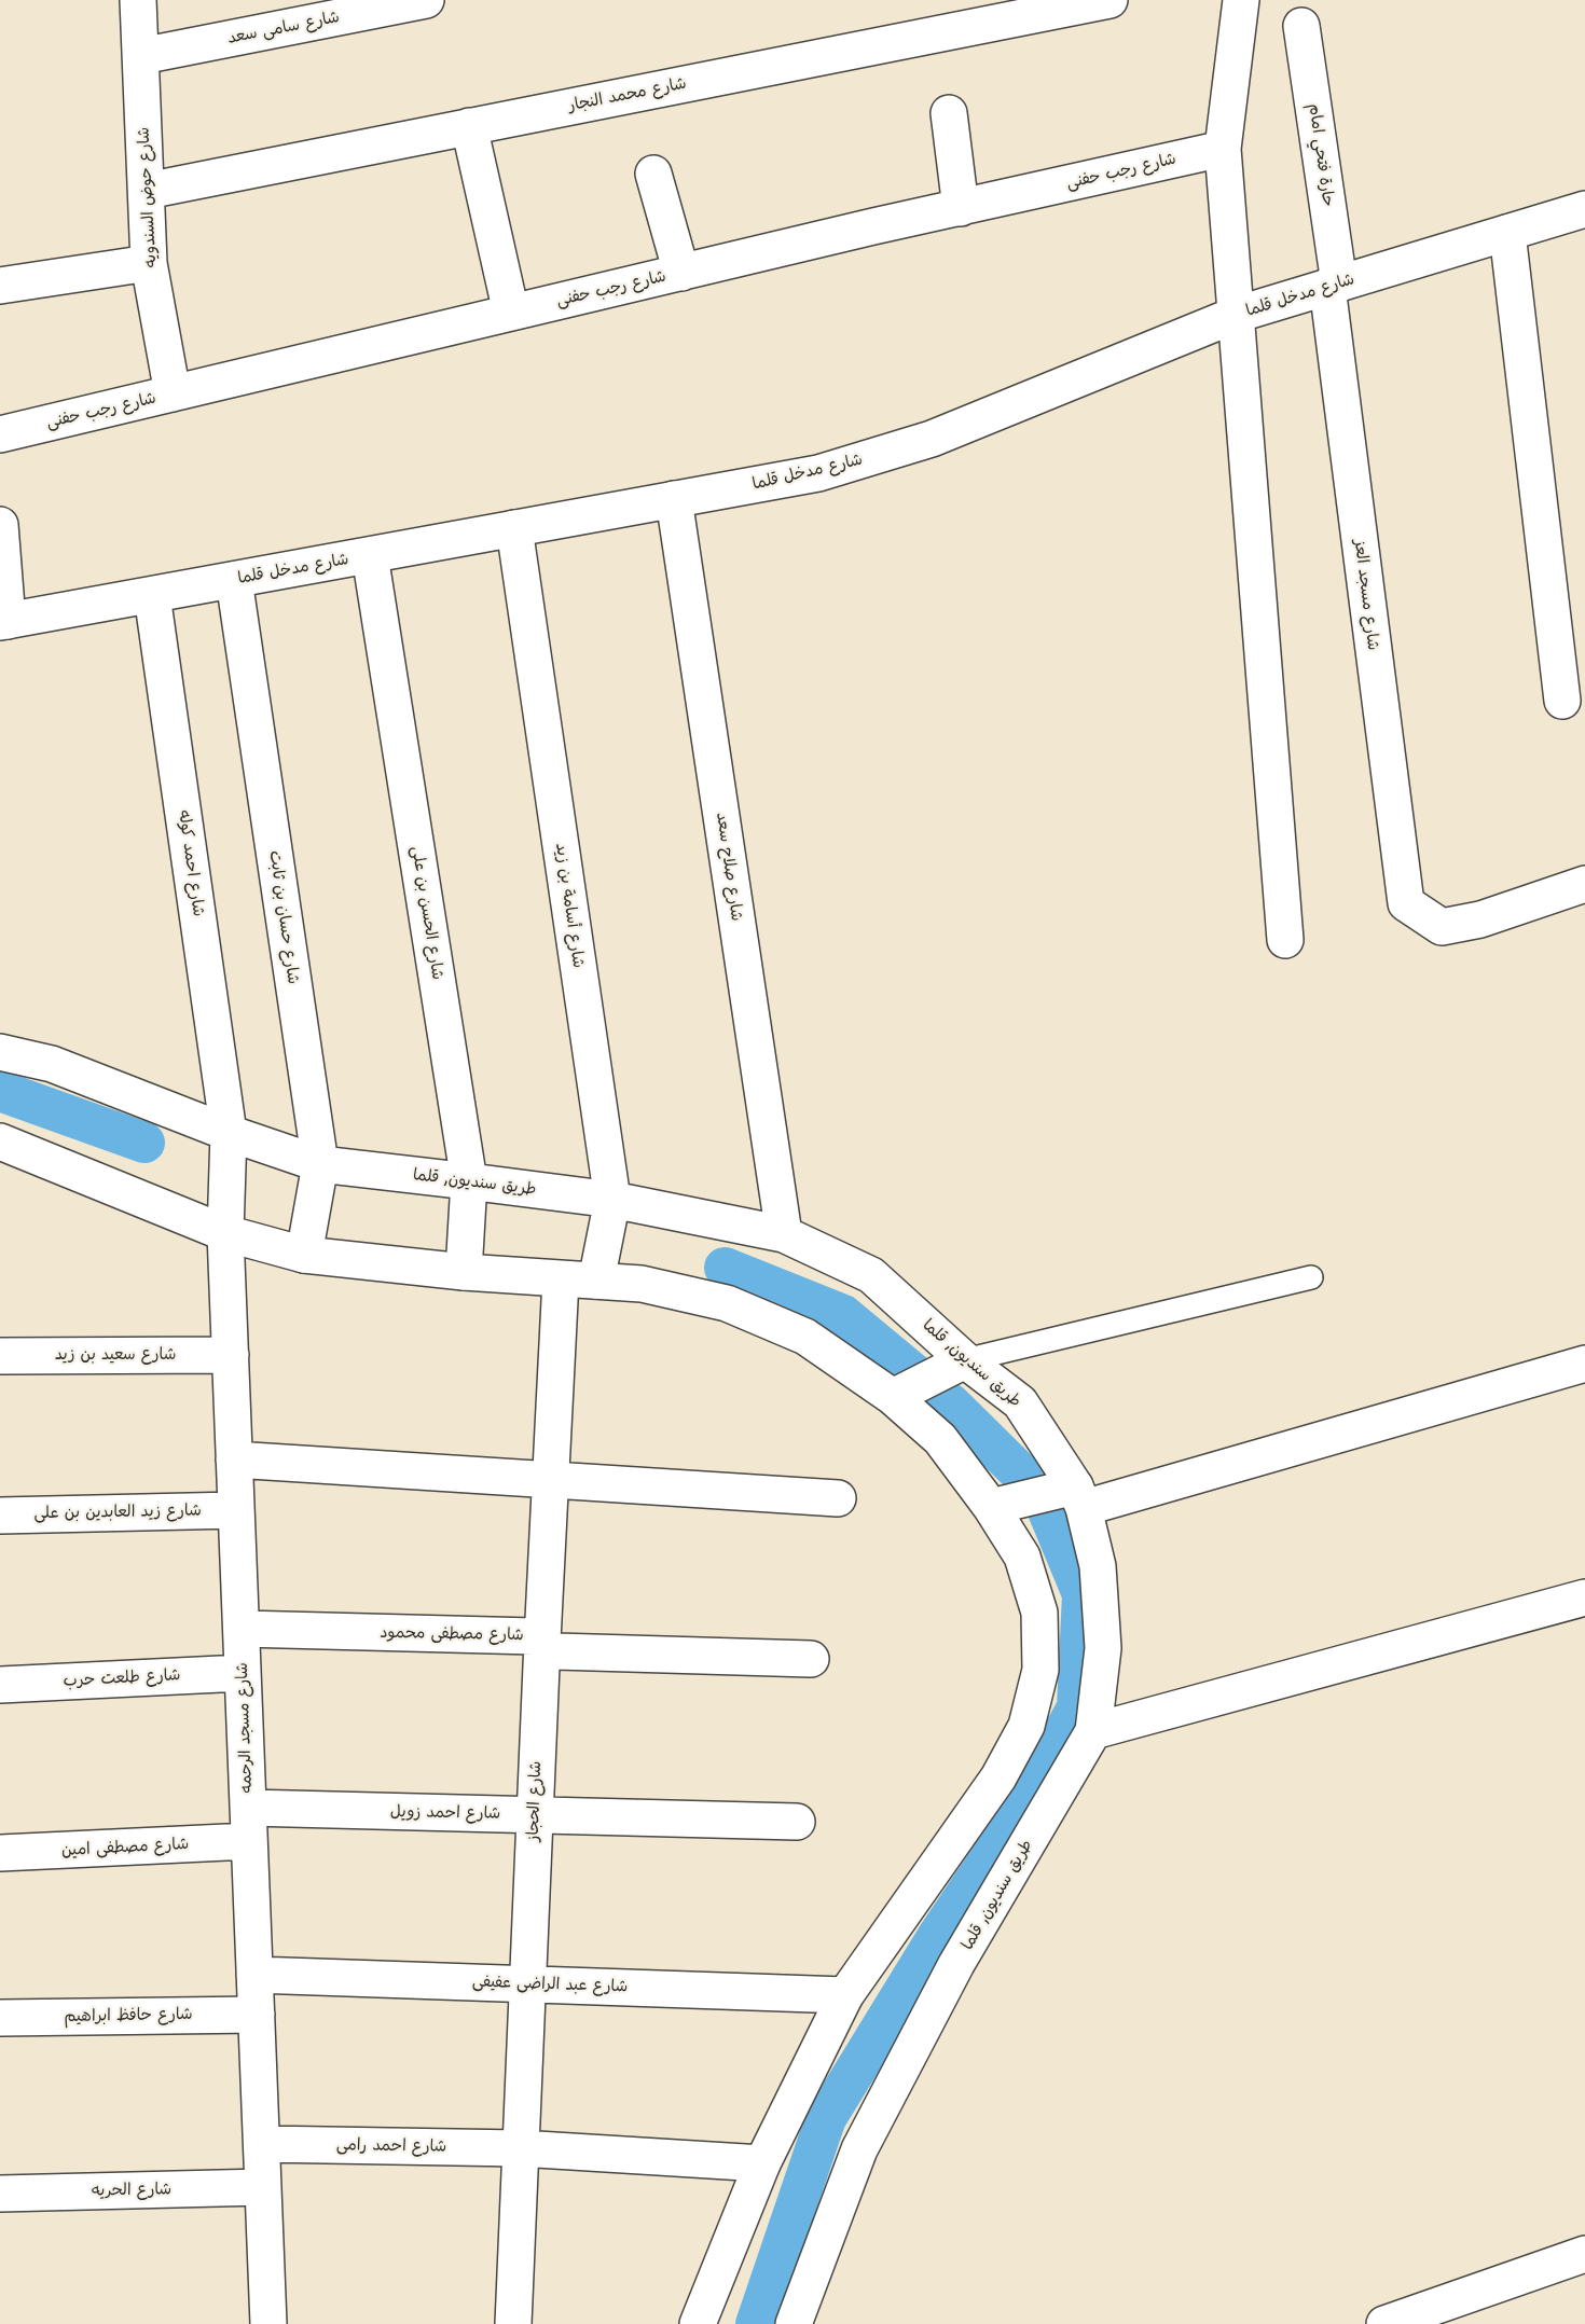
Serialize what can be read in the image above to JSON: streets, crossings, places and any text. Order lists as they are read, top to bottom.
{
  "streets": {
    "street": [
      "شارع سامى سعد",
      "شارع محمد النجار",
      "حارة فتحي امام",
      "شارع رجب حفنى",
      "شارع حوض السندويه",
      "شارع مدخل قلما",
      "شارع مسجد العز",
      "شارع احمد كوله",
      "شارع صلاح سعد",
      "شارع أسامة بن زيد",
      "شارع الحسن بن على",
      "شارع حسان بن ثابت",
      "طريق سنديون, قلما",
      "شارع سعيد بن زيد",
      "شارع زيد العابدين بن على",
      "شارع مصطفى محمود",
      "شارع طلعت حرب",
      "شارع مسجد الرحمه",
      "شارع الحجاز",
      "شارع احمد زويل",
      "شارع مصطفى امين",
      "شارع عبد الراضى عفيفى",
      "شارع حافظ ابراهيم",
      "شارع احمد رامى",
      "شارع الحريه"
    ]
  },
  "crossings": [
    ["شارع سامى سعد", "شارع حوض السندويه"],
    ["شارع محمد النجار", "شارع حوض السندويه"],
    ["حارة فتحي امام", "شارع مدخل قلما"],
    ["حارة فتحي امام", "شارع مسجد العز"],
    ["شارع رجب حفنى", "شارع حوض السندويه"],
    ["شارع مدخل قلما", "شارع مسجد العز"],
    ["شارع مدخل قلما", "شارع احمد كوله"],
    ["شارع مدخل قلما", "شارع صلاح سعد"],
    ["شارع مدخل قلما", "شارع أسامة بن زيد"],
    ["شارع مدخل قلما", "شارع الحسن بن على"],
    ["شارع مدخل قلما", "شارع حسان بن ثابت"],
    ["شارع احمد كوله", "طريق سنديون, قلما"],
    ["شارع احمد كوله", "شارع مسجد الرحمه"],
    ["شارع صلاح سعد", "طريق سنديون, قلما"],
    ["شارع أسامة بن زيد", "طريق سنديون, قلما"],
    ["شارع الحسن بن على", "طريق سنديون, قلما"],
    ["شارع حسان بن ثابت", "طريق سنديون, قلما"],
    ["طريق سنديون, قلما", "شارع مسجد الرحمه"],
    ["شارع سعيد بن زيد", "شارع مسجد الرحمه"],
    ["شارع زيد العابدين بن على", "شارع مسجد الرحمه"],
    ["شارع مصطفى محمود", "شارع مسجد الرحمه"],
    ["شارع مصطفى محمود", "شارع الحجاز"],
    ["شارع طلعت حرب", "شارع مسجد الرحمه"],
    ["شارع مسجد الرحمه", "شارع احمد زويل"],
    ["شارع مسجد الرحمه", "شارع مصطفى امين"],
    ["شارع مسجد الرحمه", "شارع عبد الراضى عفيفى"],
    ["شارع مسجد الرحمه", "شارع حافظ ابراهيم"],
    ["شارع مسجد الرحمه", "شارع احمد رامى"],
    ["شارع مسجد الرحمه", "شارع الحريه"],
    ["شارع الحجاز", "شارع احمد زويل"],
    ["شارع الحجاز", "شارع عبد الراضى عفيفى"],
    ["شارع الحجاز", "شارع احمد رامى"],
    ["شارع احمد زويل", "شارع مصطفى امين"]
  ]
}
